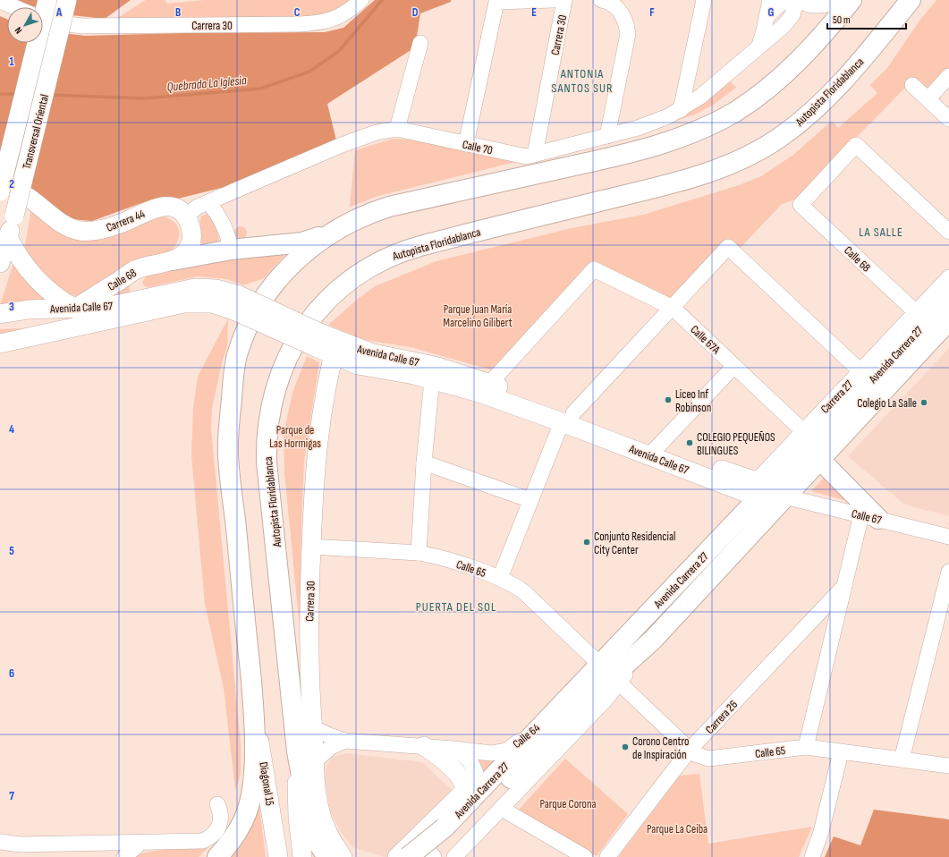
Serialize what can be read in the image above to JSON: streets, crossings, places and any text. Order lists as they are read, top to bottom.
{
  "streets": {
    "highway": ["Autopista Floridablanca", "Avenida Carrera 27"],
    "main road": [
      "Carrera 30",
      "Transversal Oriental",
      "Carrera 44",
      "Calle 68",
      "Avenida Calle 67",
      "Diagonal 15"
    ],
    "street": [
      "Calle 70",
      "Calle 67A",
      "Carrera 27",
      "Calle 67",
      "Calle 65",
      "Carrera 26",
      "Calle 64"
    ]
  },
  "crossings": [
    ["Carrera 30", "Calle 70"],
    ["Carrera 30", "Avenida Calle 67"],
    ["Carrera 30", "Calle 65"],
    ["Carrera 30", "Calle 64"],
    ["Calle 70", "Carrera 44"],
    ["Calle 68", "Avenida Calle 67"],
    ["Calle 68", "Carrera 27"],
    ["Avenida Calle 67", "Calle 67A"],
    ["Avenida Calle 67", "Avenida Carrera 27"],
    ["Avenida Calle 67", "Carrera 27"],
    ["Avenida Calle 67", "Calle 67"],
    ["Calle 67A", "Carrera 27"],
    ["Avenida Carrera 27", "Carrera 27"],
    ["Avenida Carrera 27", "Calle 67"],
    ["Avenida Carrera 27", "Calle 65"],
    ["Avenida Carrera 27", "Calle 64"],
    ["Calle 65", "Carrera 26"]
  ],
  "districts": ["ANTONIA SANTOS SUR", "LA SALLE", "PUERTA DEL SOL"],
  "water": ["Quebrada La Iglesia"],
  "parks": [
    "Parque Juan María Marcelino Gilibert",
    "Parque de Las Hormigas",
    "Parque Corona",
    "Parque La Ceiba"
  ],
  "places": [
    "Liceo Inf Robinson",
    "Colegio La Salle",
    "COLEGIO PEQUEÑOS BILINGUES",
    "Conjunto Residencial City Center",
    "Corono Centro de Inspiración"
  ],
  "scale_bar": "50 m",
  "north": "bottom left",
  "grid": {
    "columns": [
      "A",
      "B",
      "C",
      "D",
      "E",
      "F",
      "G"
    ],
    "rows": [
      "1",
      "2",
      "3",
      "4",
      "5",
      "6",
      "7"
    ]
  }
}
